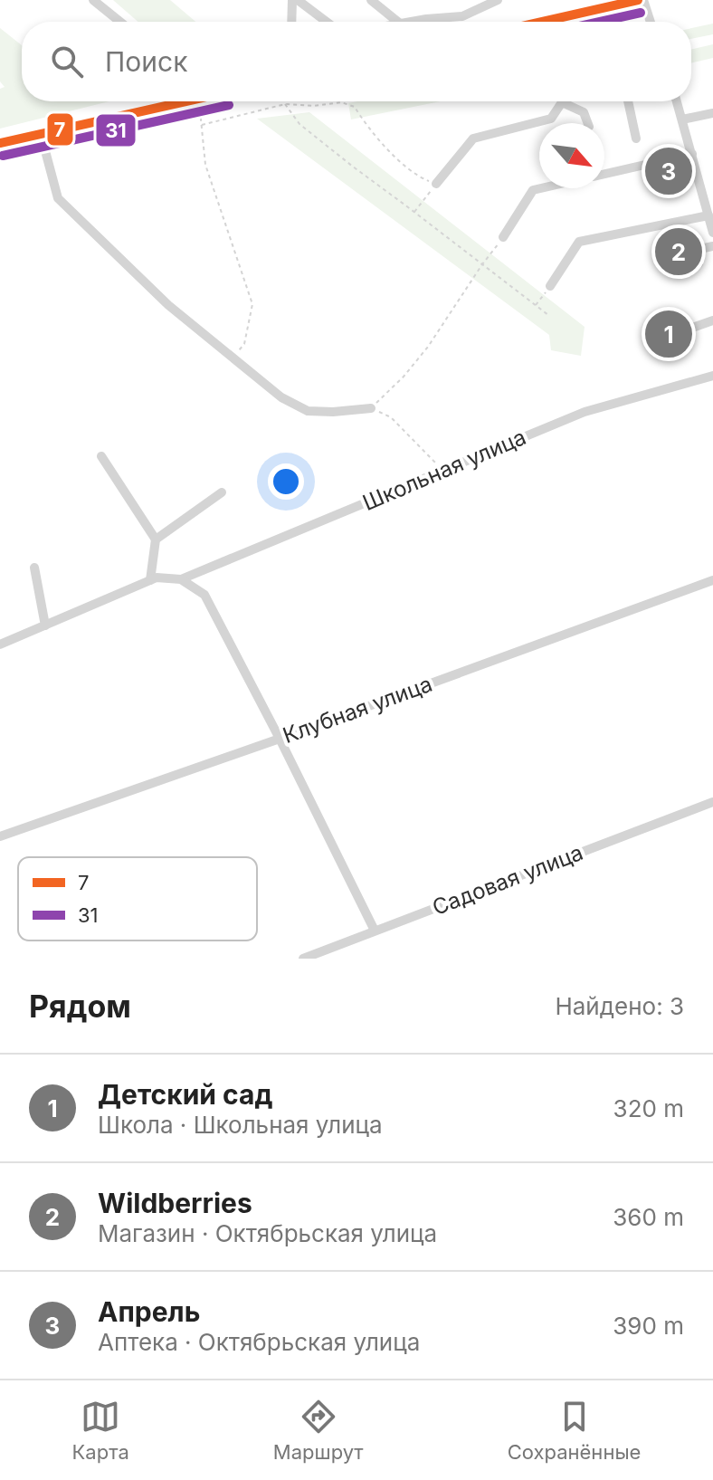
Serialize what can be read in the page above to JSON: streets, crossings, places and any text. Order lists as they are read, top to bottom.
{
  "streets": {
    "street": ["Школьная улица", "Клубная улица", "Садовая улица"]
  },
  "lines": ["transit line 7", "transit line 31"],
  "legend": ["7", "31"],
  "north": "bottom right",
  "page": {
    "search": "Поиск",
    "pins": ["3", "2", "1"],
    "heading": ["Рядом", "Найдено: 3"],
    "list": [
      {
        "mark": "1",
        "name": "Детский сад",
        "note": "Школа · Школьная улица",
        "value": "320 m"
      },
      {
        "mark": "2",
        "name": "Wildberries",
        "note": "Магазин · Октябрьская улица",
        "value": "360 m"
      },
      {
        "mark": "3",
        "name": "Апрель",
        "note": "Аптека · Октябрьская улица",
        "value": "390 m"
      }
    ],
    "nav": ["Карта", "Маршрут", "Сохранённые"]
  }
}
